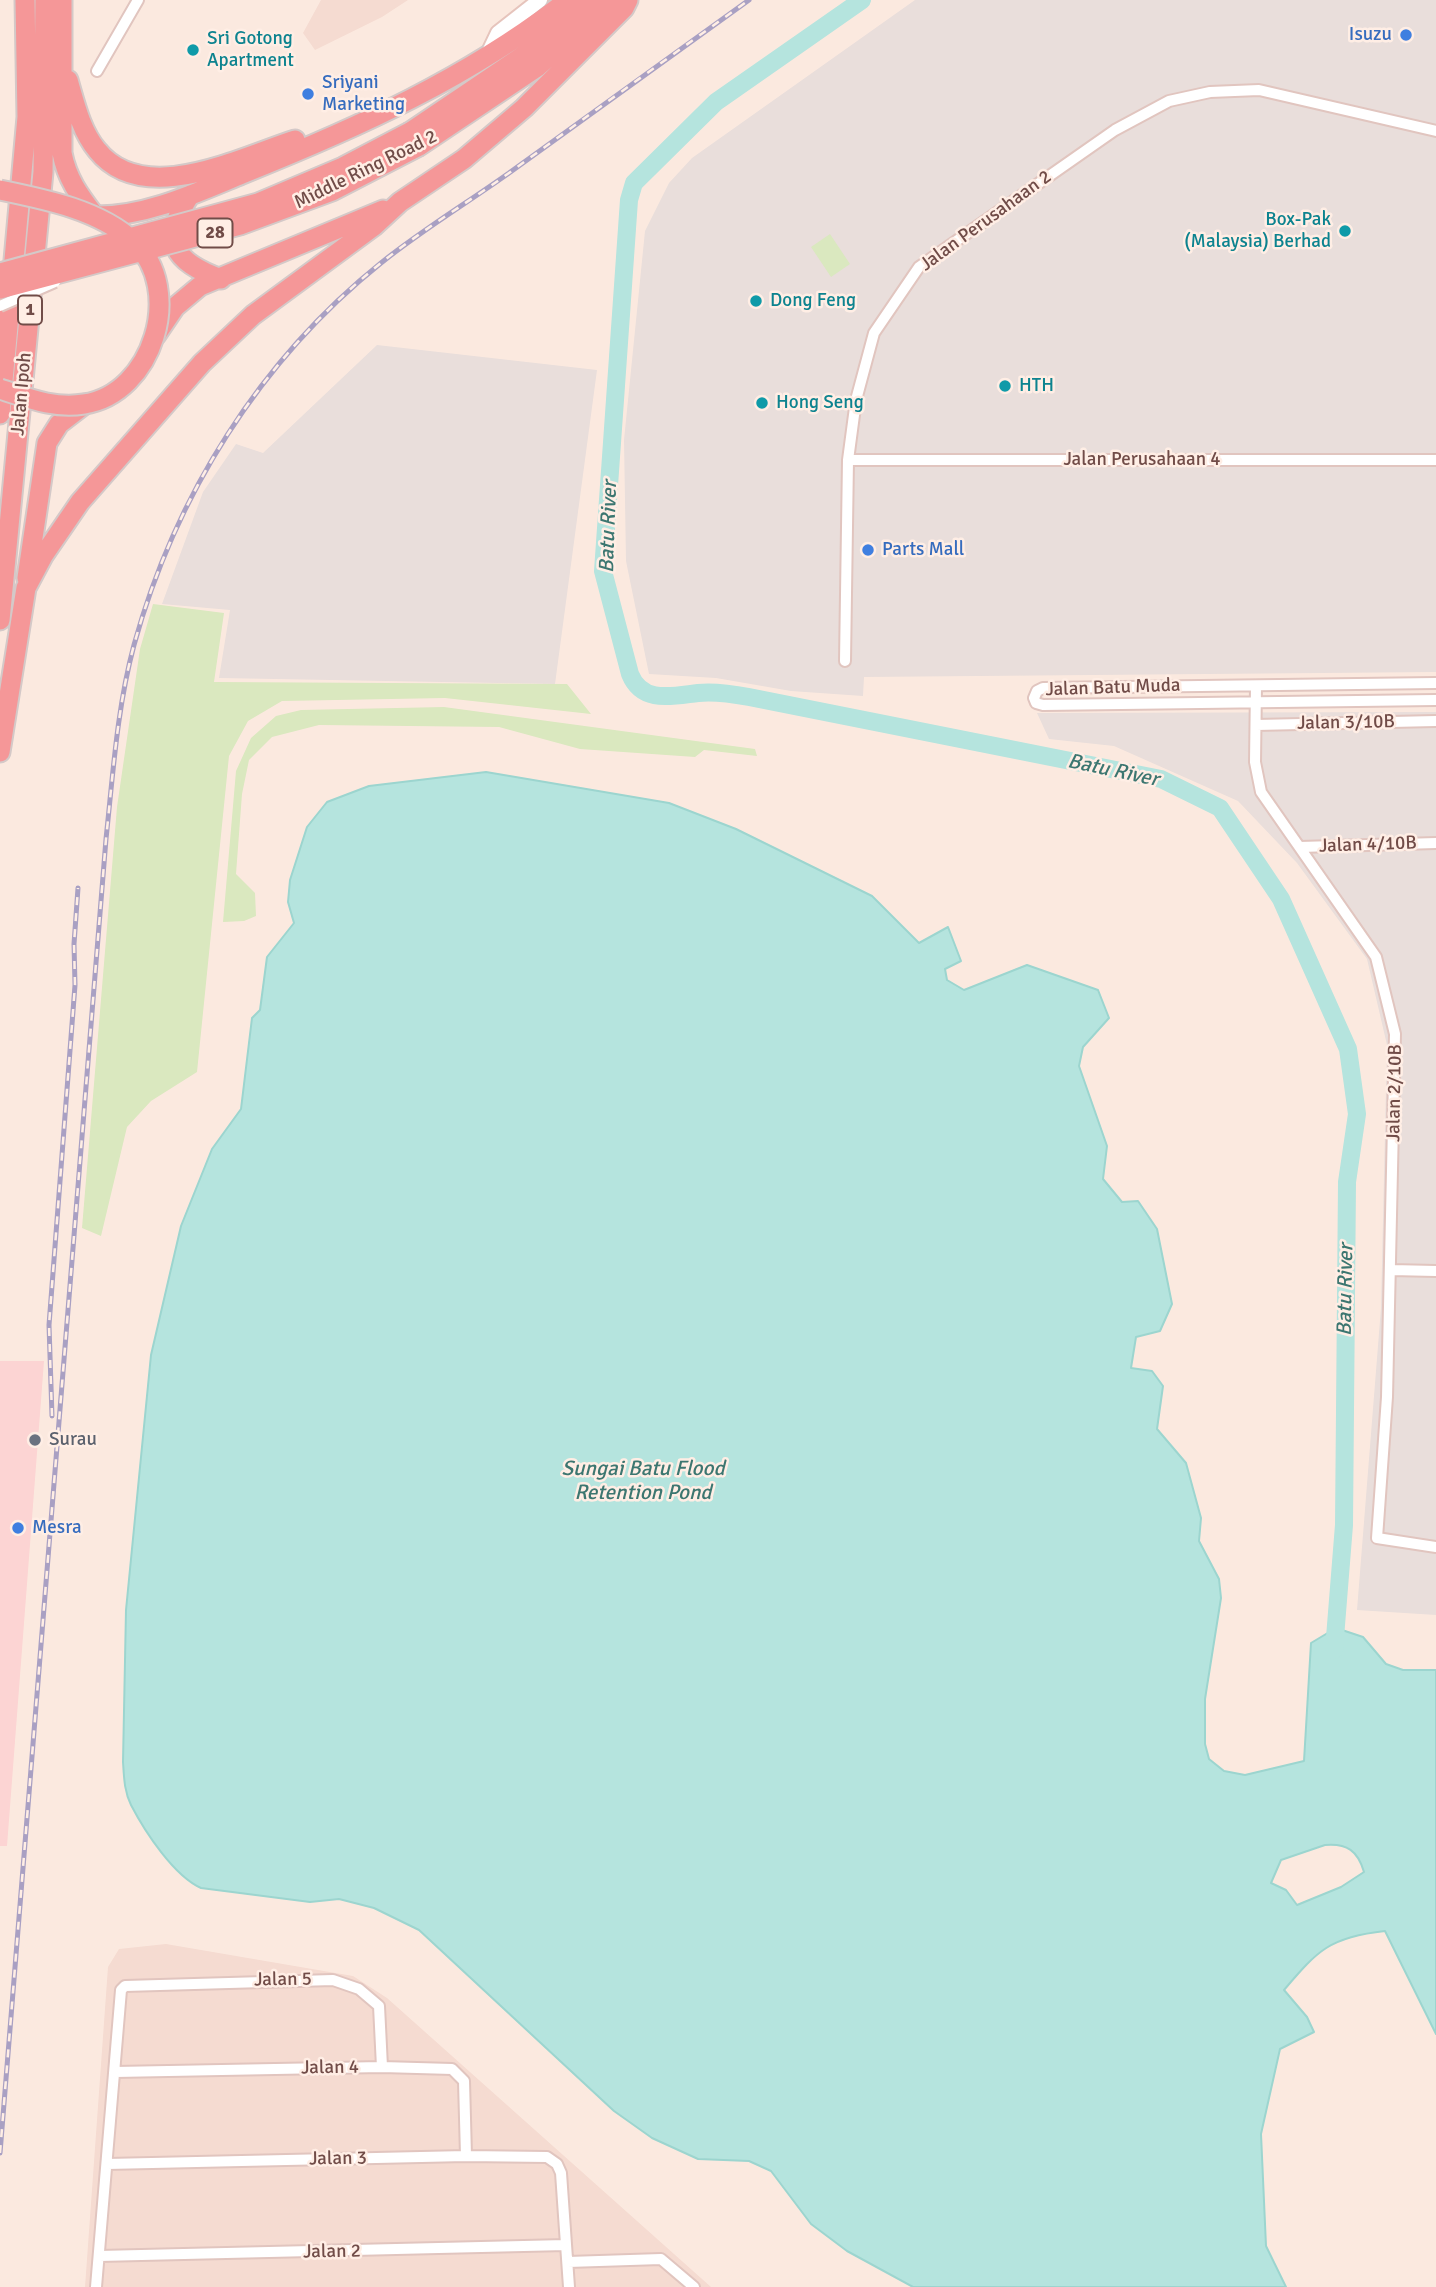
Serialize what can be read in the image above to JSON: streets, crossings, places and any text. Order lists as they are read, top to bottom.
{
  "streets": {
    "highway": [
      "Middle Ring Road 2",
      "28",
      "1",
      "Jalan Ipoh"
    ],
    "street": [
      "Jalan Perusahaan 2",
      "Jalan Perusahaan 4",
      "Jalan Batu Muda",
      "Jalan 3/10B",
      "Jalan 4/10B",
      "Jalan 2/10B",
      "Jalan 5",
      "Jalan 4",
      "Jalan 3",
      "Jalan 2"
    ]
  },
  "crossings": [
    ["Jalan Perusahaan 2", "Jalan Perusahaan 4"],
    ["Jalan Batu Muda", "Jalan 2/10B"],
    ["Jalan 3/10B", "Jalan 2/10B"],
    ["Jalan 4/10B", "Jalan 2/10B"],
    ["Jalan 5", "Jalan 4"],
    ["Jalan 4", "Jalan 3"],
    ["Jalan 3", "Jalan 2"]
  ],
  "water": ["Batu River", "Sungai Batu Flood Retention Pond"],
  "places": [
    "Isuzu",
    "Sri Gotong Apartment",
    "Sriyani Marketing",
    "Box-Pak (Malaysia) Berhad",
    "Dong Feng",
    "HTH",
    "Hong Seng",
    "Parts Mall",
    "Surau",
    "Mesra"
  ]
}
